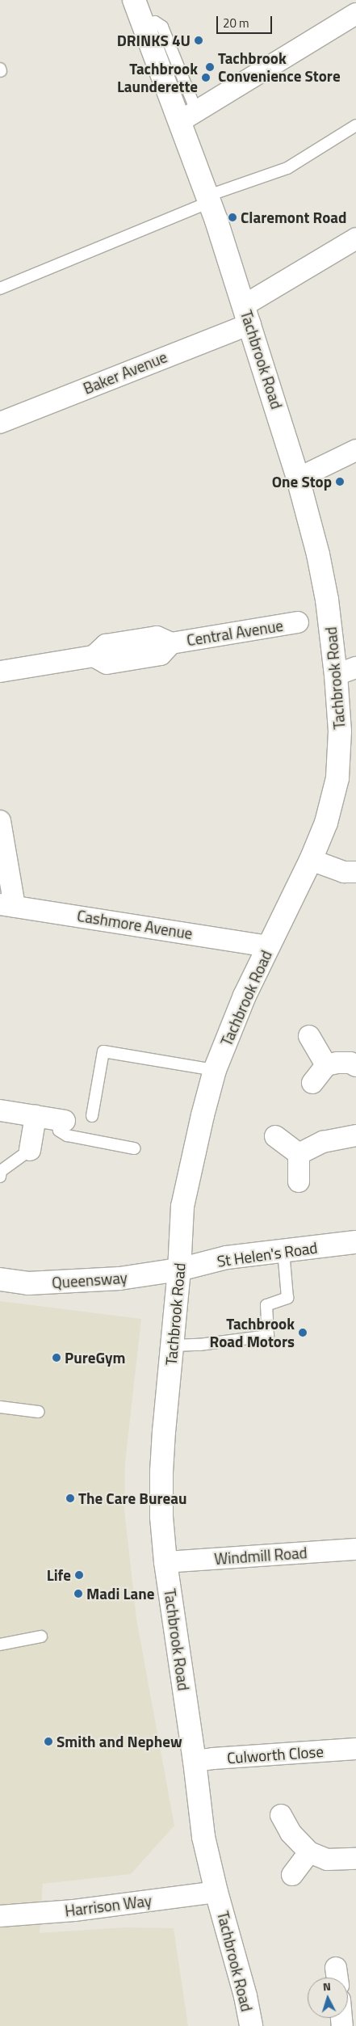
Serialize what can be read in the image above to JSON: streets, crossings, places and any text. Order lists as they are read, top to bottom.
{
  "streets": {
    "main road": ["Tachbrook Road", "St Helen's Road", "Queensway"],
    "street": [
      "Baker Avenue",
      "Central Avenue",
      "Cashmore Avenue",
      "Windmill Road",
      "Culworth Close",
      "Harrison Way"
    ]
  },
  "crossings": [
    ["Tachbrook Road", "Baker Avenue"],
    ["Tachbrook Road", "Cashmore Avenue"],
    ["Tachbrook Road", "St Helen's Road"],
    ["Tachbrook Road", "Queensway"],
    ["Tachbrook Road", "Windmill Road"],
    ["Tachbrook Road", "Culworth Close"],
    ["Tachbrook Road", "Harrison Way"],
    ["St Helen's Road", "Queensway"]
  ],
  "places": [
    "DRINKS 4U",
    "Tachbrook Convenience Store",
    "Tachbrook Launderette",
    "Claremont Road",
    "One Stop",
    "Tachbrook Road Motors",
    "PureGym",
    "The Care Bureau",
    "Life",
    "Madi Lane",
    "Smith and Nephew"
  ],
  "scale_bar": "20 m",
  "north": "top"
}
